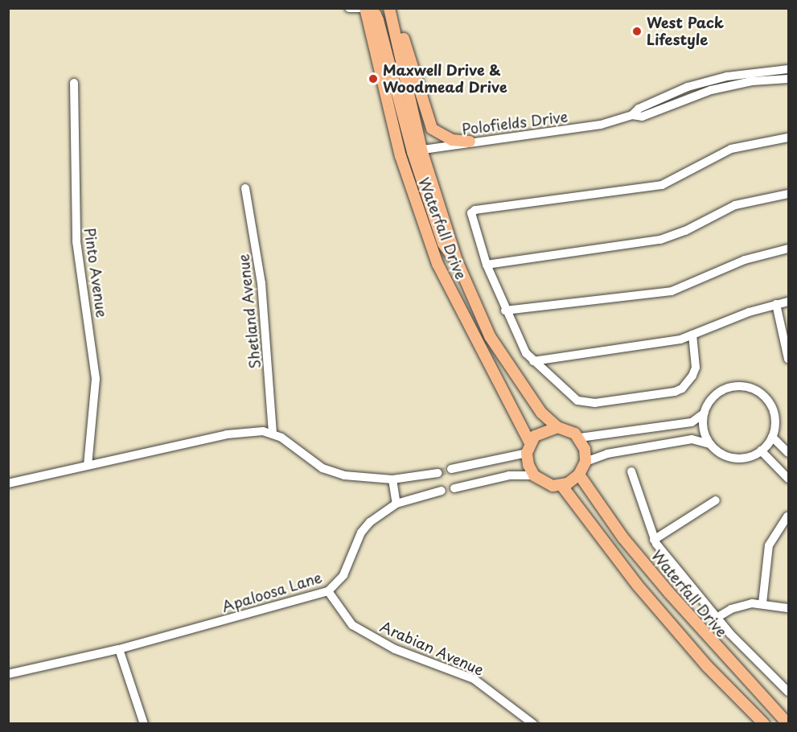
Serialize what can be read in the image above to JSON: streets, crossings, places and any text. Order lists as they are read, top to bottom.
{
  "streets": {
    "main road": ["Waterfall Drive"],
    "street": [
      "Polofields Drive",
      "Pinto Avenue",
      "Shetland Avenue",
      "Apaloosa Lane",
      "Arabian Avenue"
    ]
  },
  "crossings": [
    ["Polofields Drive", "Waterfall Drive"],
    ["Apaloosa Lane", "Arabian Avenue"]
  ],
  "places": ["West Pack Lifestyle", "Maxwell Drive & Woodmead Drive"]
}
